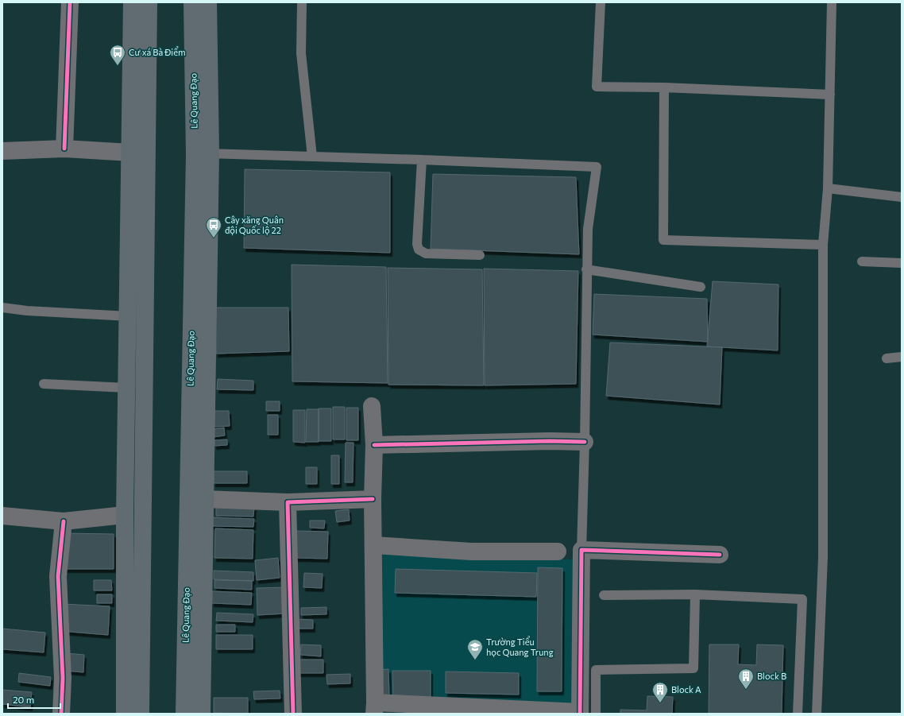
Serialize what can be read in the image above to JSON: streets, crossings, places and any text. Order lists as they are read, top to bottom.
{
  "streets": {
    "highway": ["Lê Quang Đạo"]
  },
  "places": {
    "bus stop": ["Cư xá Bà Điểm", "Cây xăng Quân đội Quốc lộ 22"],
    "school or university": ["Trường Tiểu học Quang Trung"],
    "building": ["Block B", "Block A"]
  },
  "scale_bar": "20 m"
}
